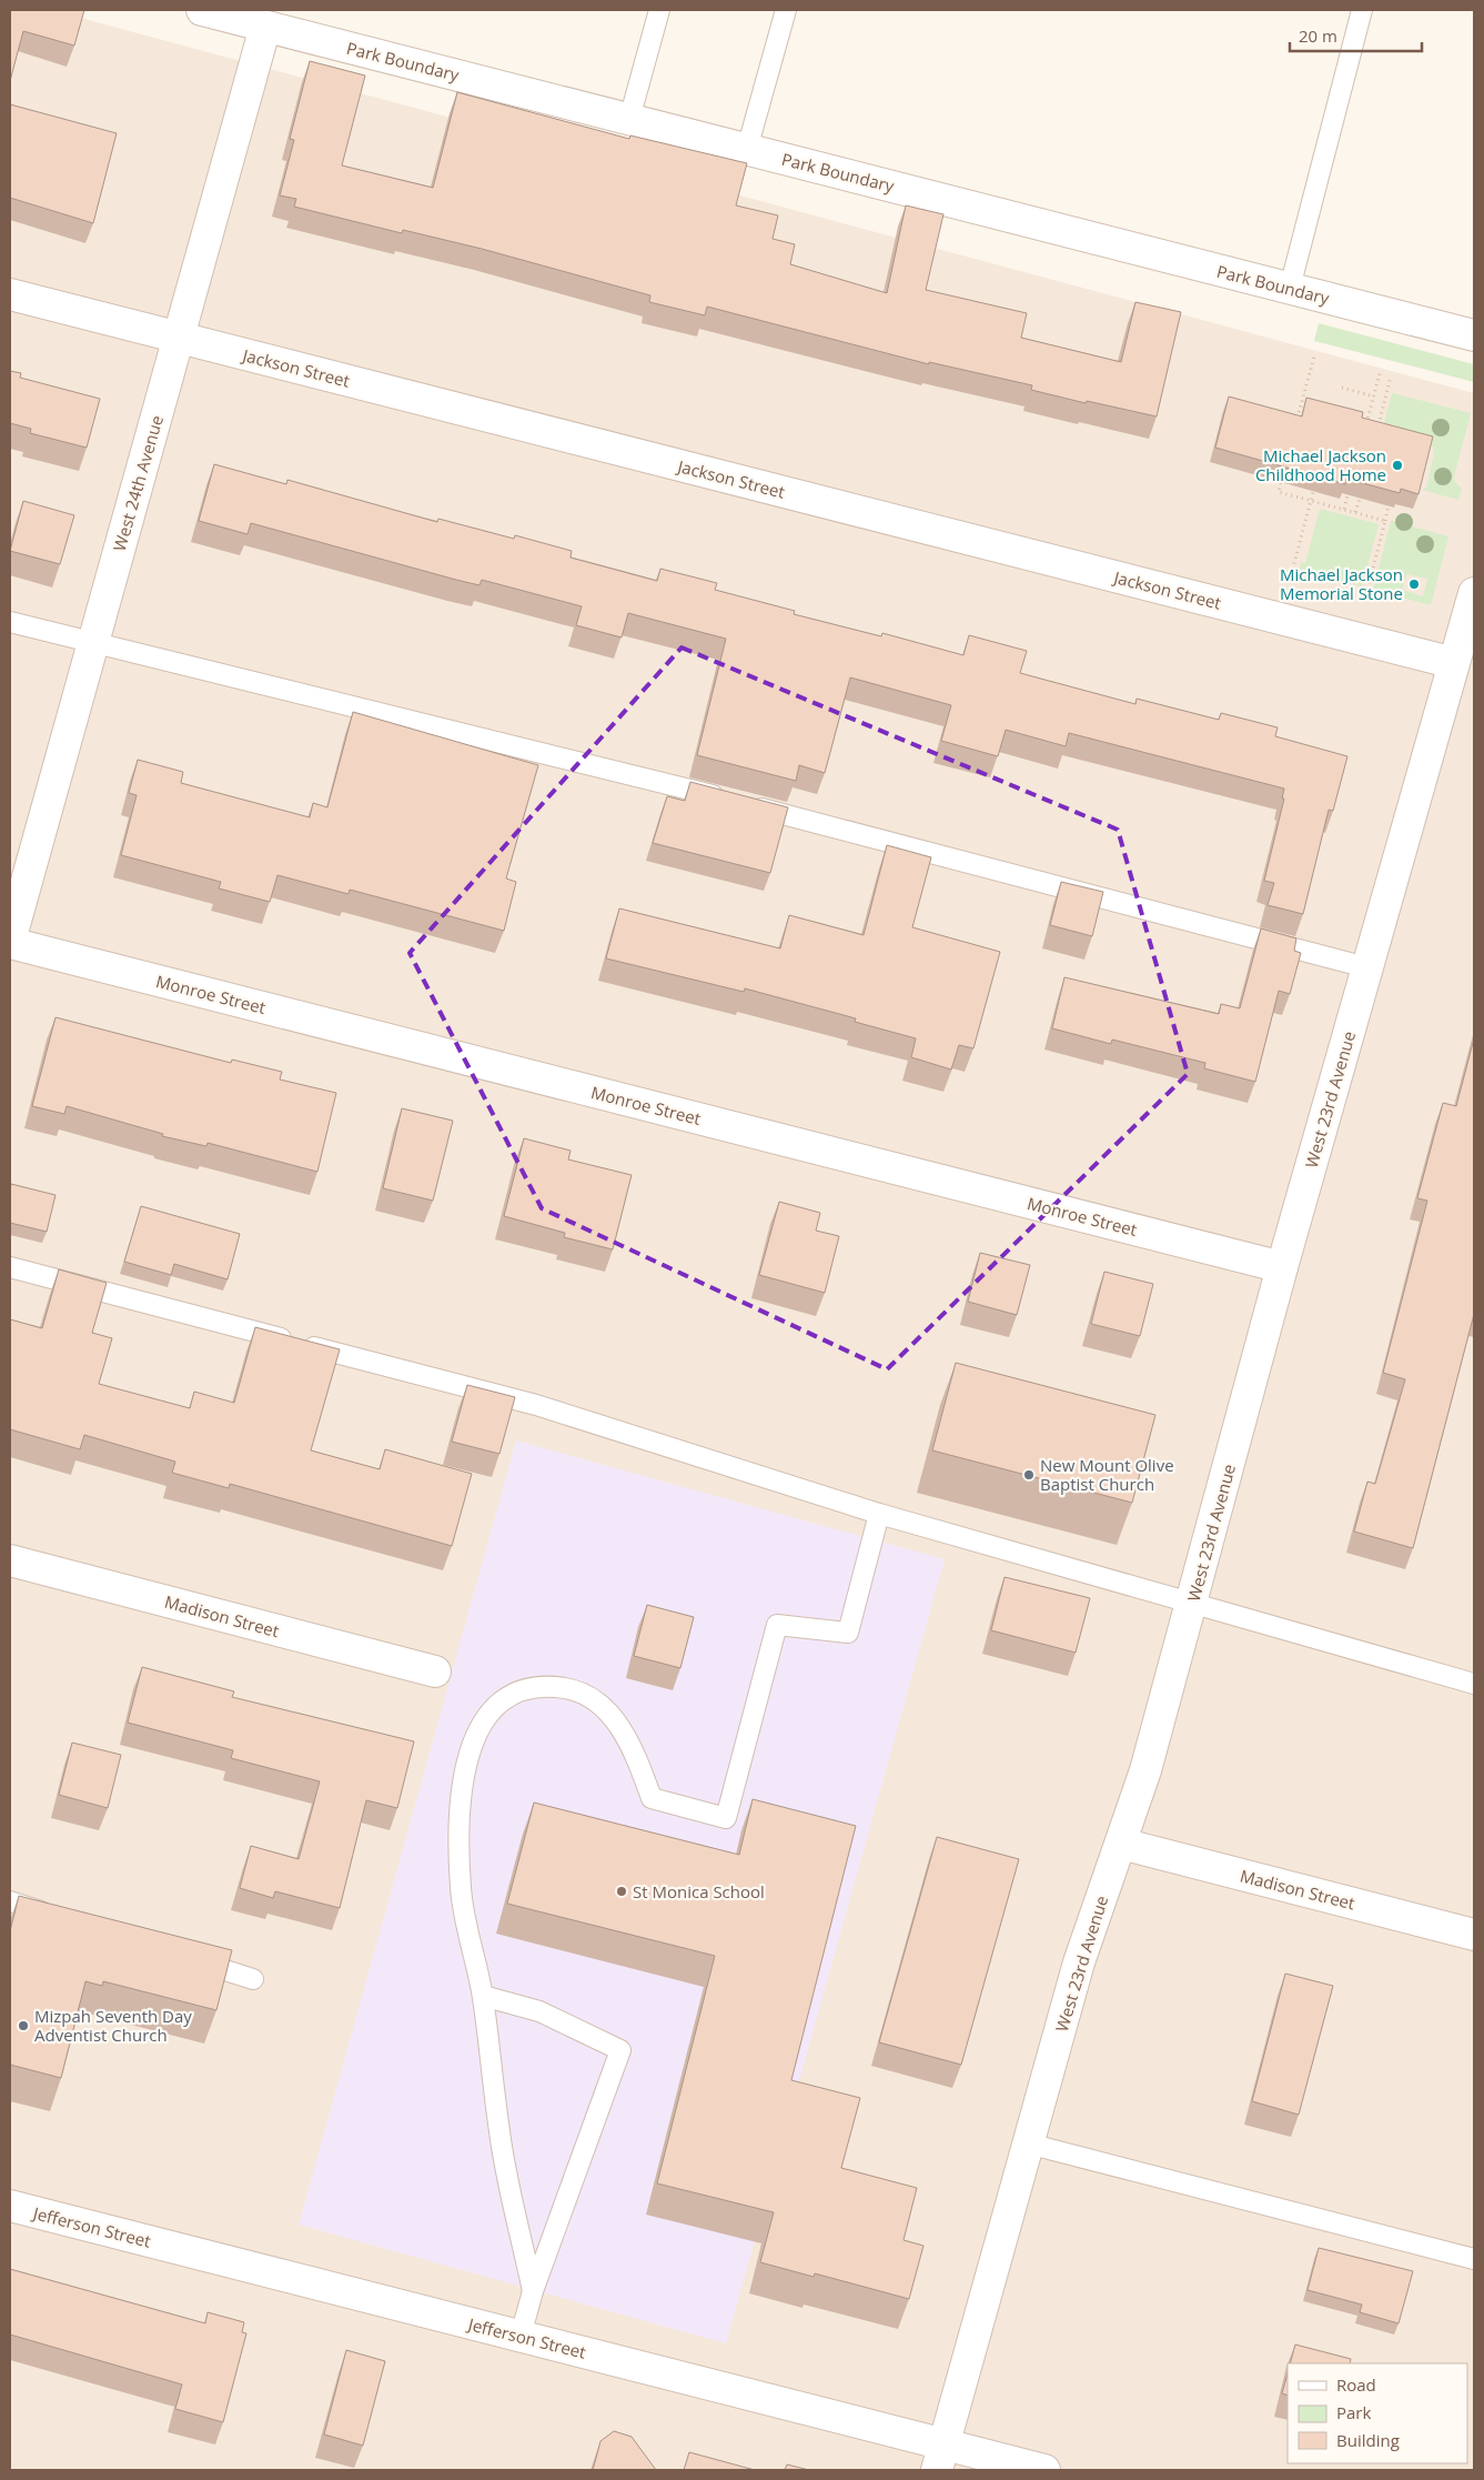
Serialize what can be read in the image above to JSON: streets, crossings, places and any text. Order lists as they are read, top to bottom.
{
  "streets": {
    "street": [
      "Park Boundary",
      "Jackson Street",
      "West 24th Avenue",
      "Monroe Street",
      "West 23rd Avenue",
      "Madison Street",
      "Jefferson Street"
    ]
  },
  "crossings": [
    ["Park Boundary", "West 24th Avenue"],
    ["Jackson Street", "West 24th Avenue"],
    ["Jackson Street", "West 23rd Avenue"],
    ["West 24th Avenue", "Monroe Street"],
    ["Monroe Street", "West 23rd Avenue"],
    ["West 23rd Avenue", "Madison Street"],
    ["West 23rd Avenue", "Jefferson Street"]
  ],
  "places": [
    "Michael Jackson Childhood Home",
    "Michael Jackson Memorial Stone",
    "New Mount Olive Baptist Church",
    "St Monica School",
    "Mizpah Seventh Day Adventist Church"
  ],
  "legend": ["Road", "Park", "Building"],
  "scale_bar": "20 m"
}
